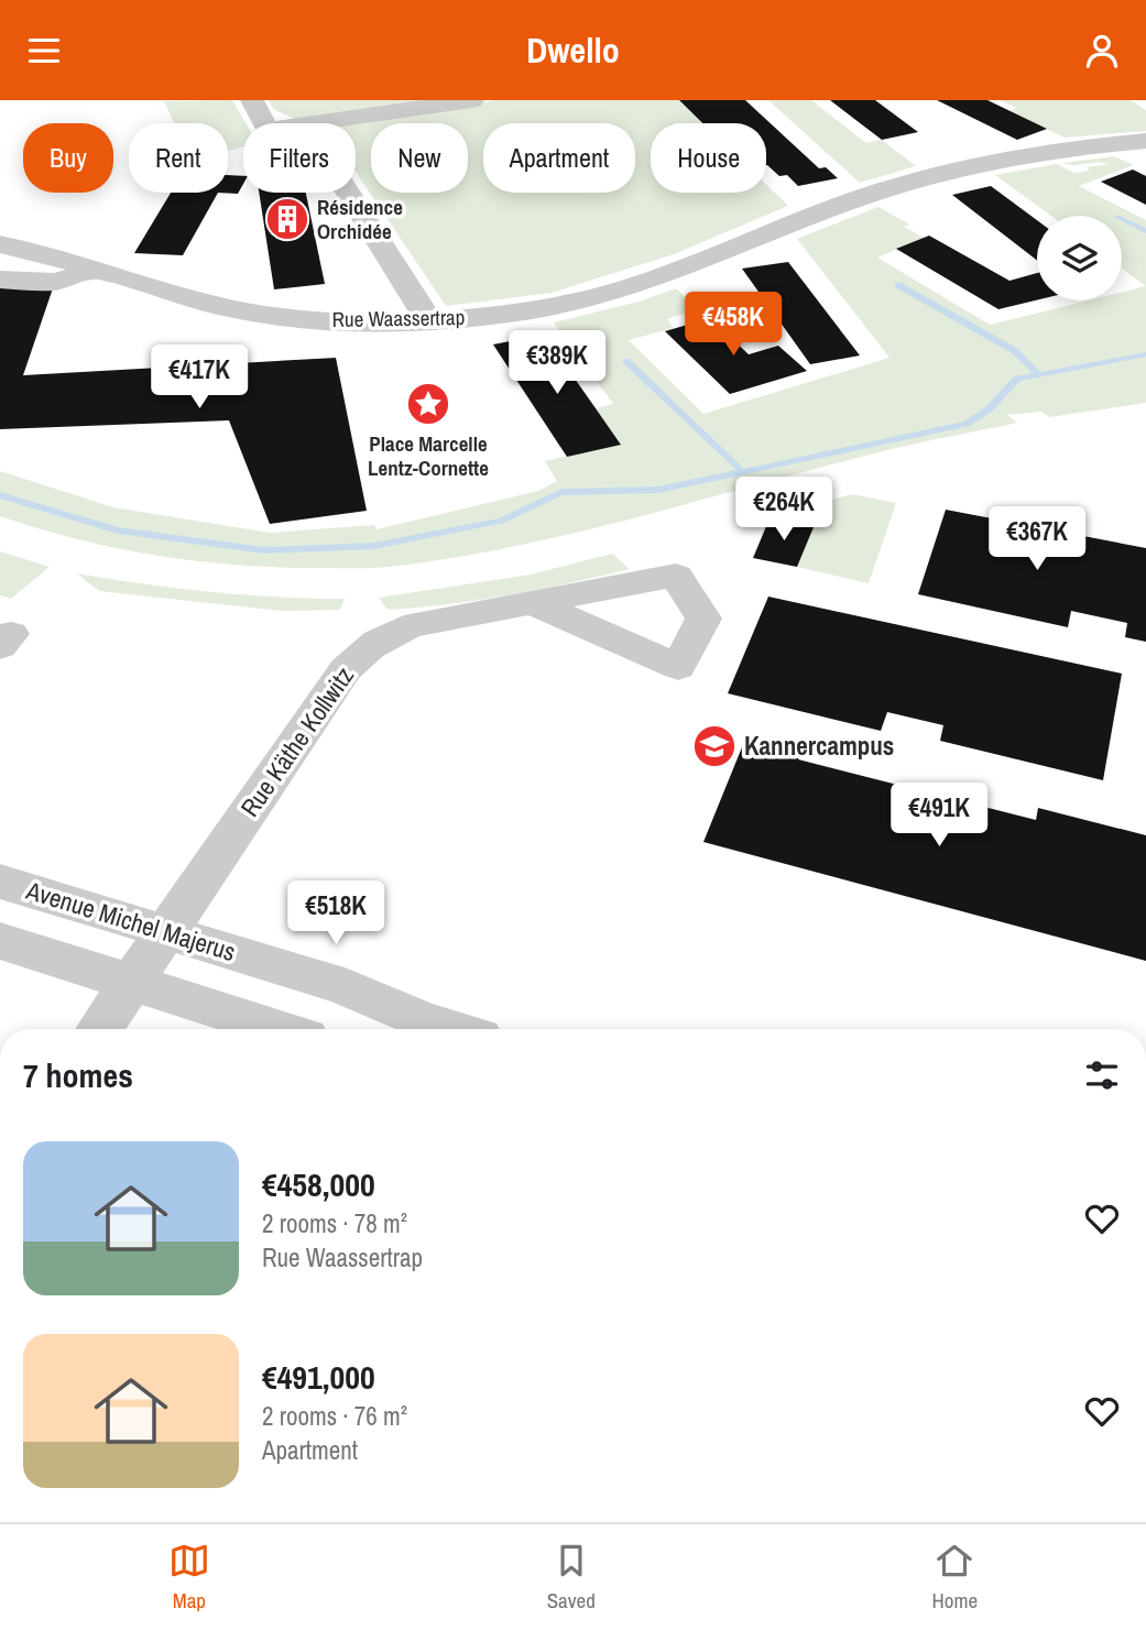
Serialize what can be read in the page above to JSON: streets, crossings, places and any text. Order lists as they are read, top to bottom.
{
  "streets": {
    "street": ["Rue Waassertrap", "Rue Käthe Kollwitz", "Avenue Michel Majerus"]
  },
  "crossings": [
    ["Rue Käthe Kollwitz", "Avenue Michel Majerus"]
  ],
  "places": {
    "building": ["Résidence Orchidée"],
    "place": ["Place Marcelle Lentz-Cornette"],
    "school or university": ["Kannercampus"]
  },
  "page": {
    "header": "Dwello",
    "chip": [
      "Buy",
      "Rent",
      "Filters",
      "New",
      "Apartment",
      "House"
    ],
    "price": [
      "€458K",
      "€389K",
      "€417K",
      "€264K",
      "€367K",
      "€491K",
      "€518K"
    ],
    "heading": "7 homes",
    "list": [
      {
        "name": "€458,000",
        "note": "2 rooms · 78 m² · Rue Waassertrap"
      },
      {
        "name": "€491,000",
        "note": "2 rooms · 76 m² · Apartment"
      }
    ],
    "tabs": ["Map", "Saved", "Home"]
  }
}
